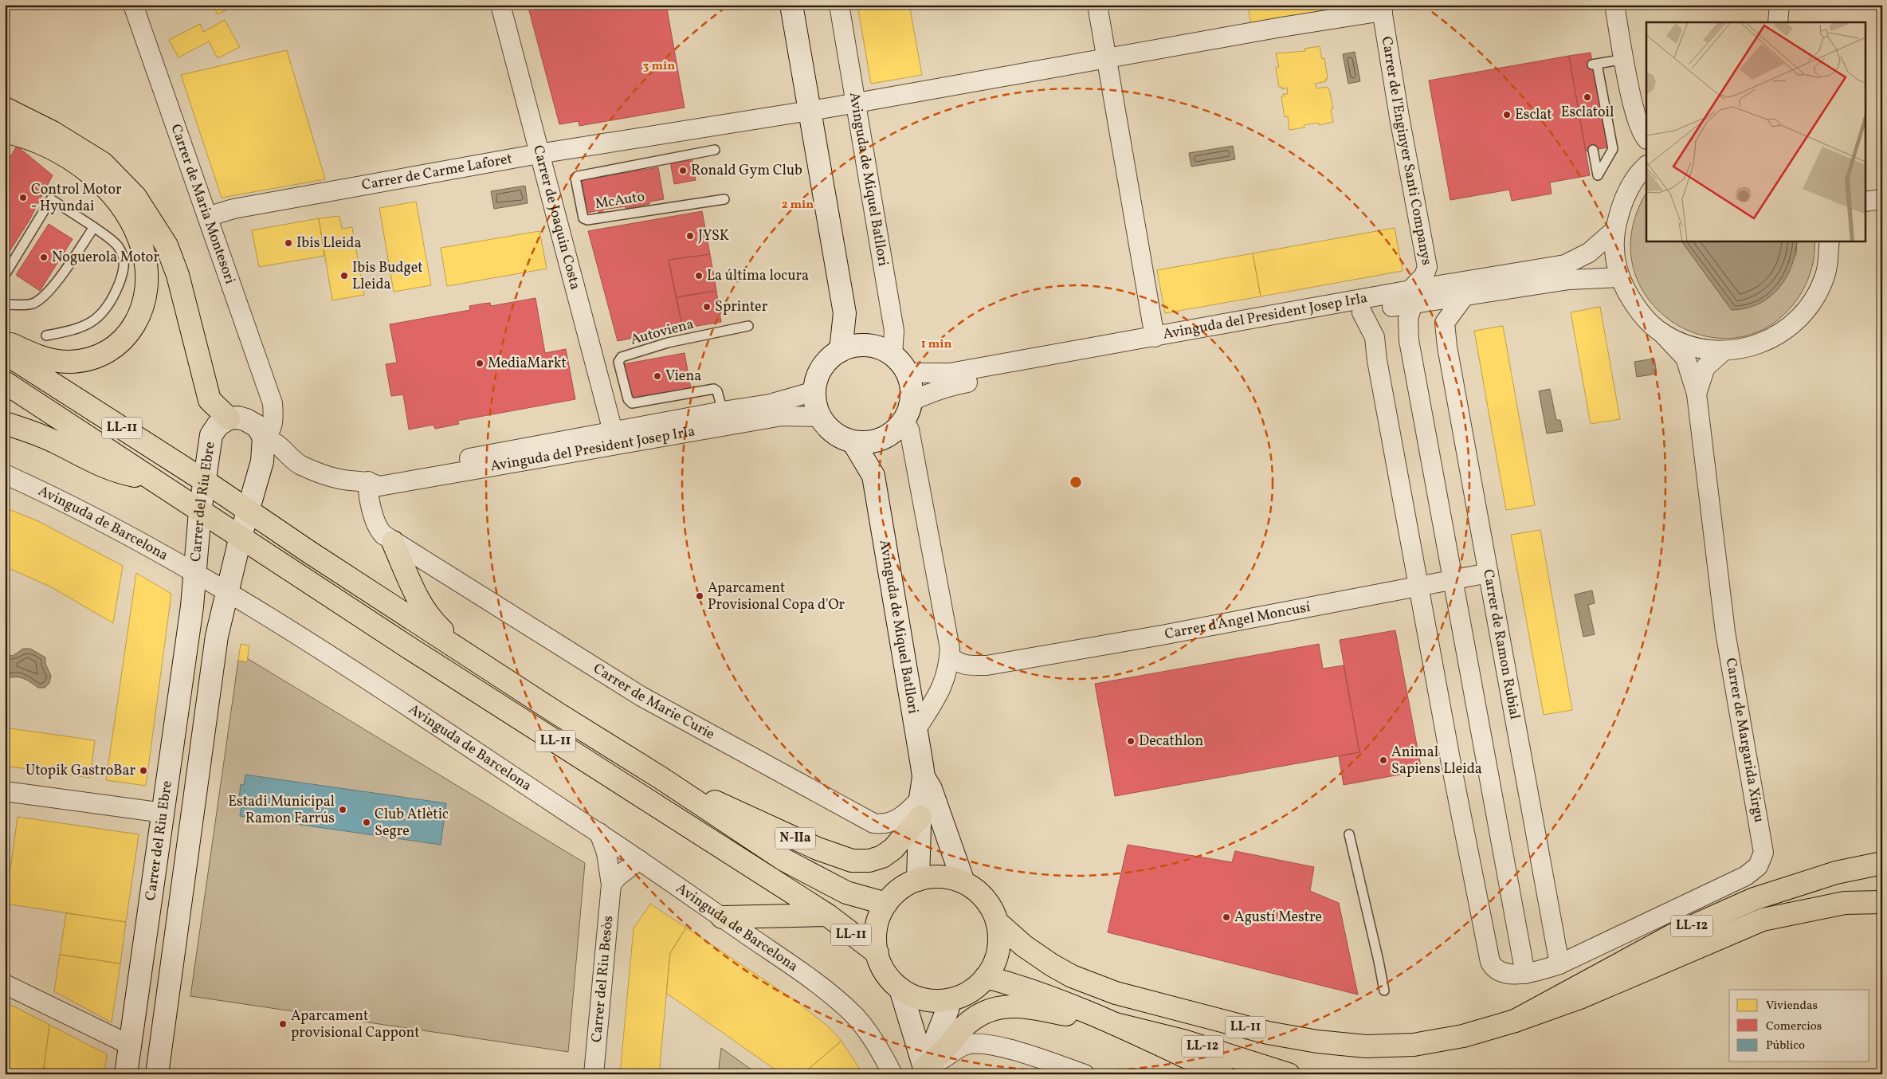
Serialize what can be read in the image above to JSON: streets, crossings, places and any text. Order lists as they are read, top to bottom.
{
  "streets": {
    "main road": ["LL-11", "N-IIa", "LL-12"],
    "street": [
      "Carrer de l'Enginyer Santi Companys",
      "Carrer de Carme Laforet",
      "Avinguda de Miquel Batllori",
      "Carrer de Maria Montesori",
      "Carrer de Joaquin Costa",
      "Avinguda del President Josep Irla",
      "Carrer del Riu Ebre",
      "Avinguda de Barcelona",
      "Carrer d'Àngel Moncusí",
      "Carrer de Ramon Rubial",
      "Carrer de Marie Curie",
      "Carrer de Margarida Xirgu",
      "Carrer del Riu Besòs"
    ],
    "lane": ["McAuto", "Autoviena"]
  },
  "crossings": [
    ["Carrer de l'Enginyer Santi Companys", "Carrer de Carme Laforet"],
    ["Carrer de l'Enginyer Santi Companys", "Avinguda del President Josep Irla"],
    ["Carrer de Carme Laforet", "Avinguda de Miquel Batllori"],
    ["Carrer de Carme Laforet", "Carrer de Maria Montesori"],
    ["Carrer de Carme Laforet", "Carrer de Joaquin Costa"],
    ["Avinguda de Miquel Batllori", "Avinguda del President Josep Irla"],
    ["Avinguda de Miquel Batllori", "LL-11"],
    ["Avinguda de Miquel Batllori", "Carrer de Marie Curie"],
    ["Avinguda de Miquel Batllori", "N-IIa"],
    ["Carrer de Maria Montesori", "Avinguda del President Josep Irla"],
    ["Carrer de Maria Montesori", "Carrer del Riu Ebre"],
    ["Carrer de Joaquin Costa", "Avinguda del President Josep Irla"],
    ["Avinguda del President Josep Irla", "Autoviena"],
    ["Avinguda del President Josep Irla", "Carrer del Riu Ebre"],
    ["Avinguda del President Josep Irla", "Carrer de Ramon Rubial"],
    ["Avinguda del President Josep Irla", "Carrer de Marie Curie"],
    ["Avinguda del President Josep Irla", "Carrer de Margarida Xirgu"],
    ["LL-11", "Carrer del Riu Ebre"],
    ["LL-11", "N-IIa"],
    ["LL-11", "LL-12"],
    ["Carrer del Riu Ebre", "Avinguda de Barcelona"],
    ["Avinguda de Barcelona", "Carrer del Riu Besòs"],
    ["Carrer d'Àngel Moncusí", "Carrer de Ramon Rubial"],
    ["Carrer de Ramon Rubial", "Carrer de Margarida Xirgu"],
    ["Carrer de Marie Curie", "N-IIa"]
  ],
  "places": [
    "Esclatoil",
    "Esclat",
    "Ronald Gym Club",
    "Control Motor - Hyundai",
    "JYSK",
    "Ibis Lleida",
    "Noguerola Motor",
    "Ibis Budget Lleida",
    "La última locura",
    "Sprinter",
    "MediaMarkt",
    "Viena",
    "Aparcament Provisional Copa d'Or",
    "Decathlon",
    "Animal Sapiens Lleida",
    "Utopik GastroBar",
    "Estadi Municipal Ramon Farrús",
    "Club Atlètic Segre",
    "Agustí Mestre",
    "Aparcament provisional Cappont"
  ],
  "legend": ["Viviendas", "Comercios", "Público"],
  "rings": ["3 min", "2 min", "1 min"]
}
